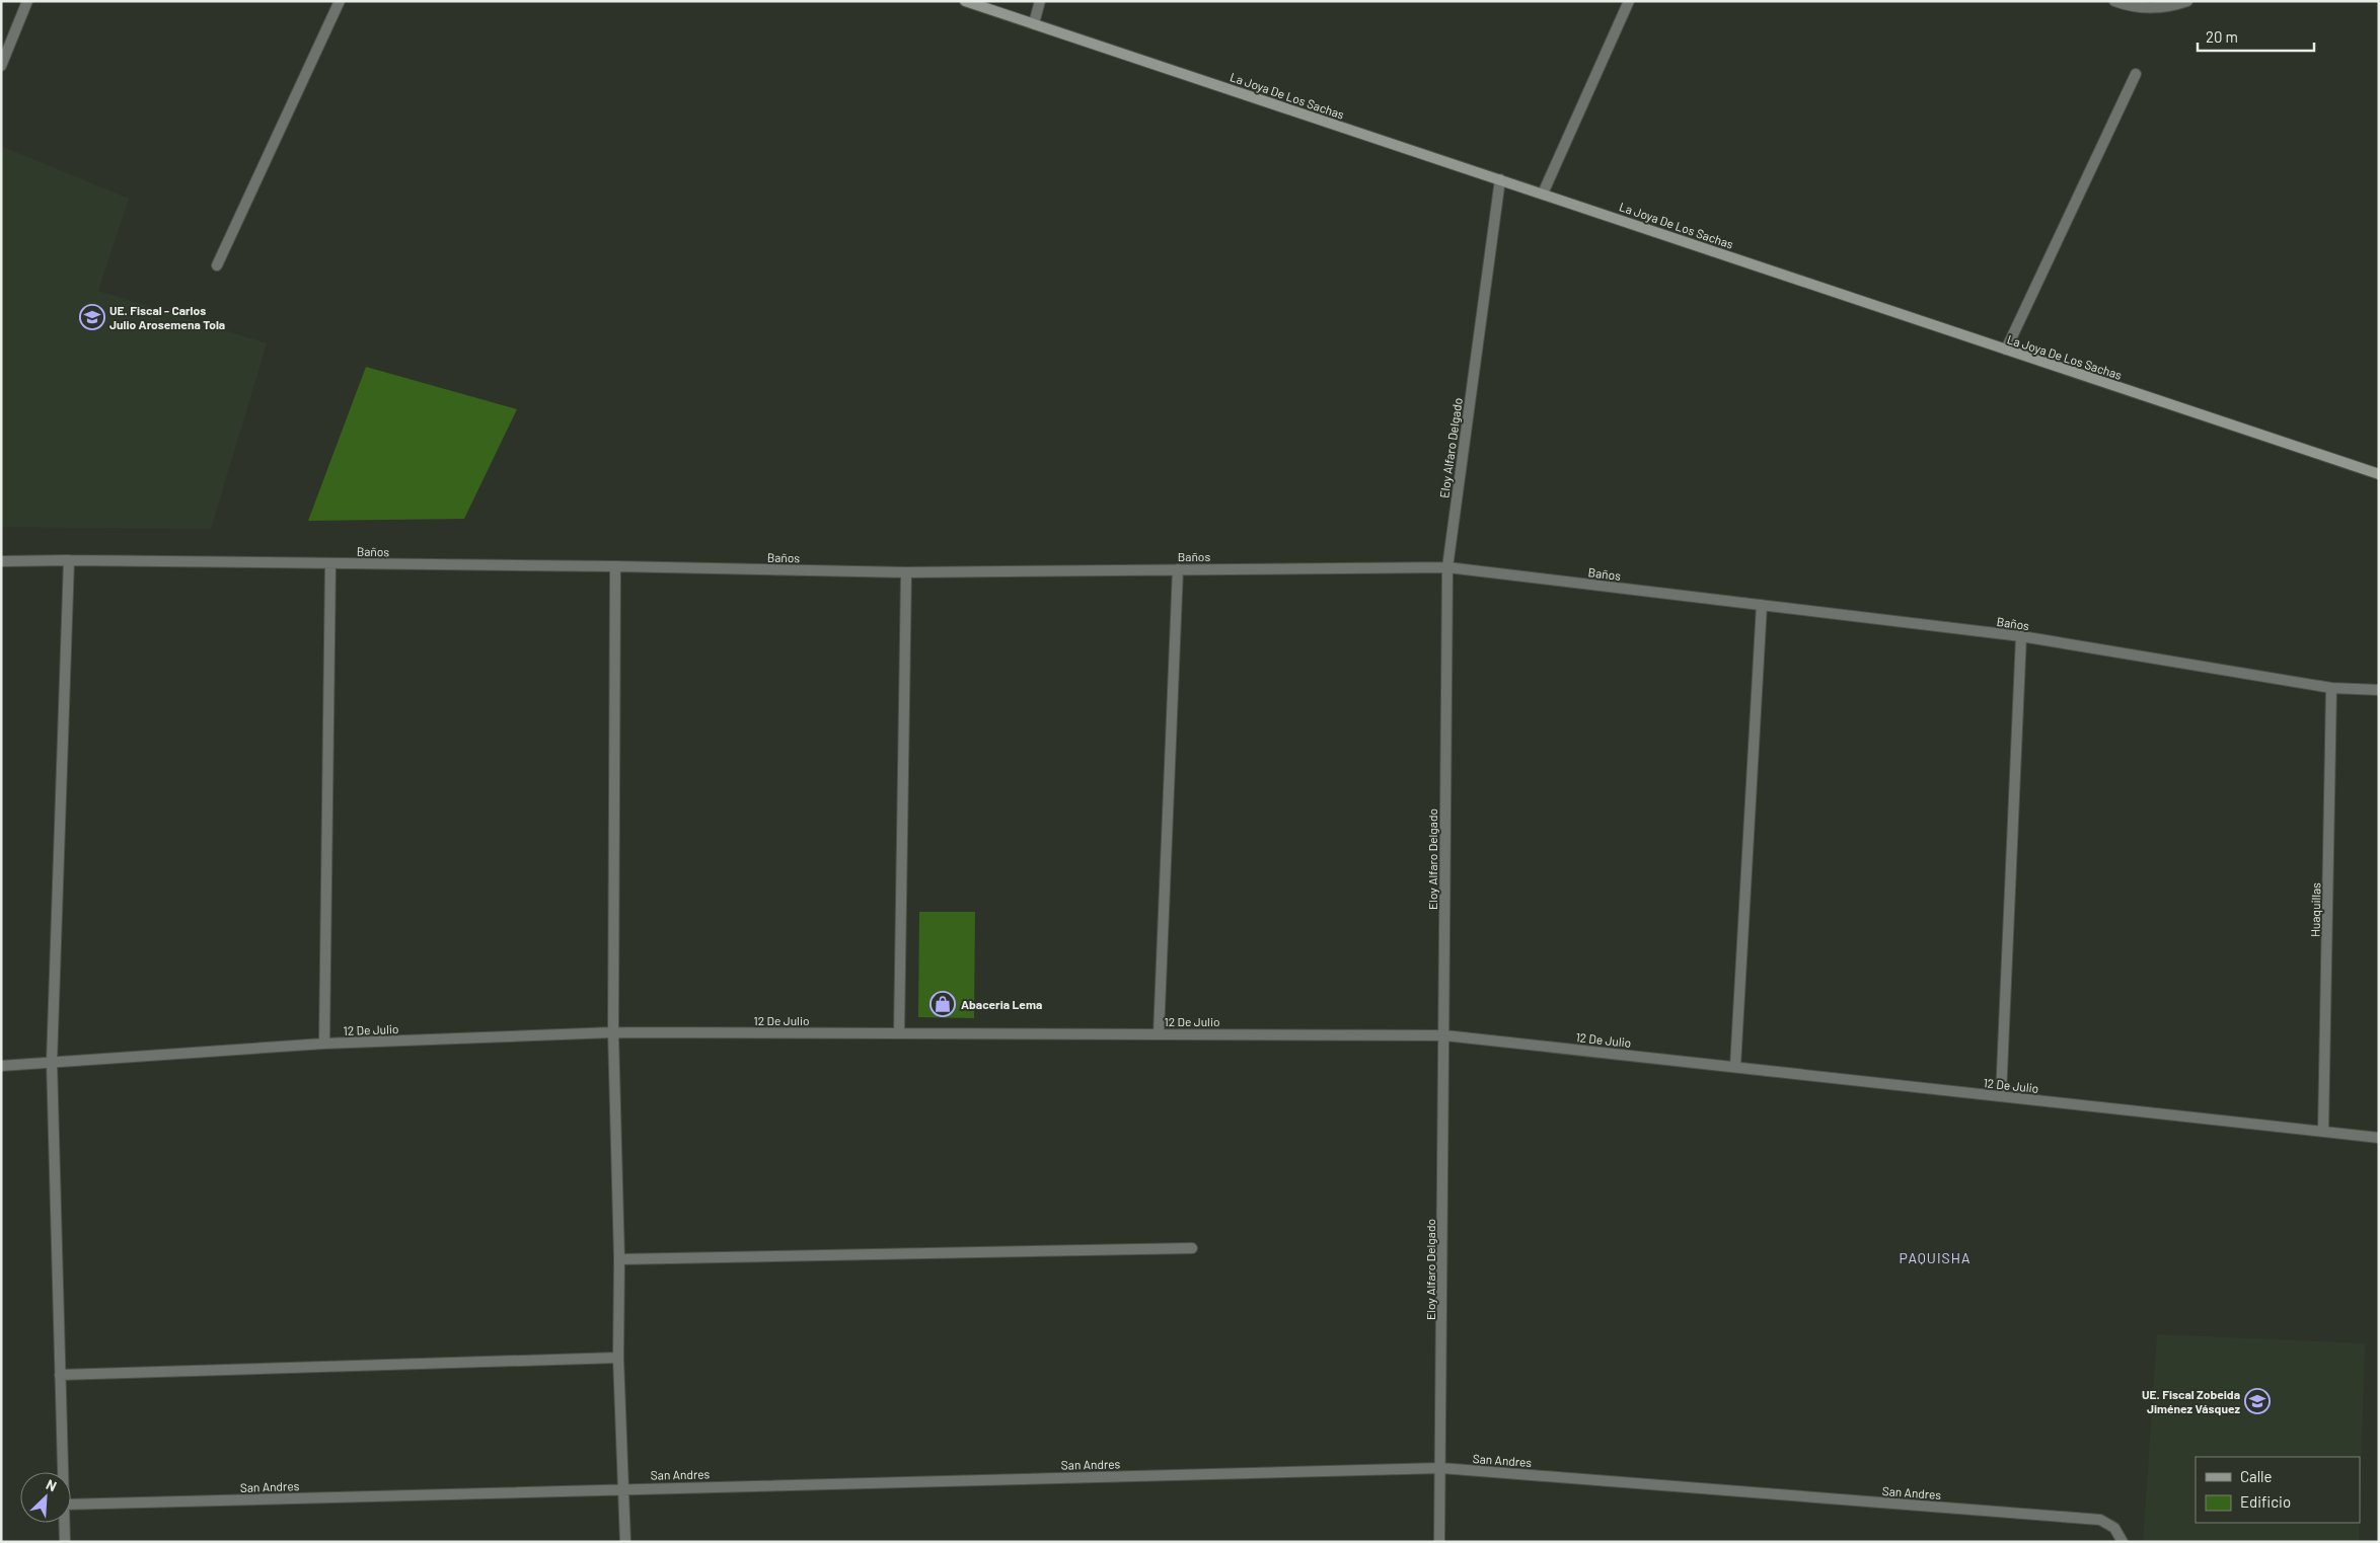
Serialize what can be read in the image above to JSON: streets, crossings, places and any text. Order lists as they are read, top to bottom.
{
  "streets": {
    "street": [
      "La Joya De Los Sachas",
      "Eloy Alfaro Delgado",
      "Baños",
      "Huaquillas",
      "12 De Julio",
      "San Andres"
    ]
  },
  "crossings": [
    ["La Joya De Los Sachas", "Eloy Alfaro Delgado"],
    ["Eloy Alfaro Delgado", "Baños"],
    ["Eloy Alfaro Delgado", "12 De Julio"],
    ["Eloy Alfaro Delgado", "San Andres"],
    ["Baños", "Huaquillas"],
    ["Huaquillas", "12 De Julio"]
  ],
  "districts": ["PAQUISHA"],
  "places": {
    "school or university": ["UE. Fiscal - Carlos Julio Arosemena Tola", "UE. Fiscal Zobeida Jiménez Vásquez"],
    "shop": ["Abaceria Lema"]
  },
  "legend": ["Calle", "Edificio"],
  "scale_bar": "20 m",
  "north": "top right"
}
